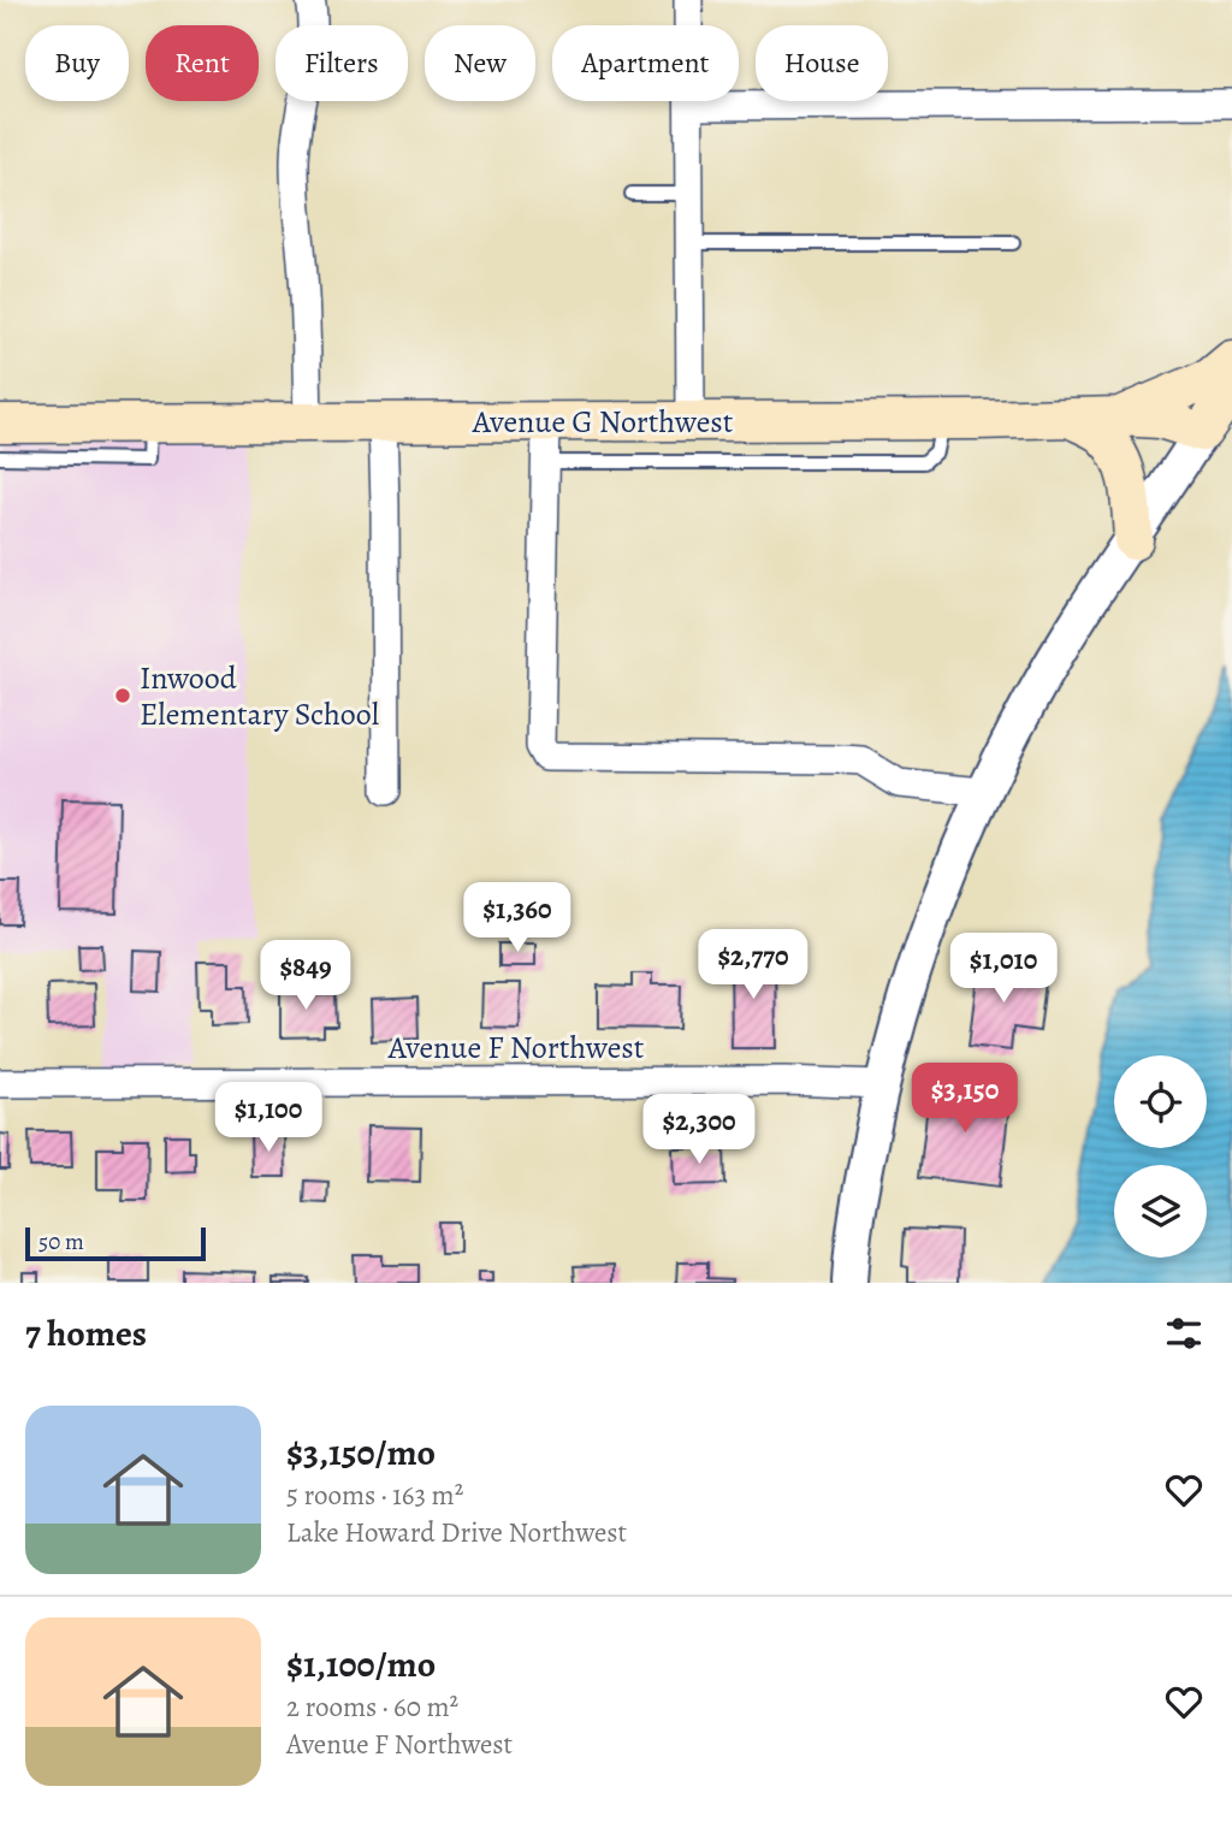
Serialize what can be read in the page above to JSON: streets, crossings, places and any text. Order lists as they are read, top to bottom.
{
  "streets": {
    "main road": ["Avenue G Northwest"],
    "street": ["Avenue F Northwest"]
  },
  "places": ["Inwood Elementary School"],
  "scale_bar": "50 m",
  "page": {
    "chip": [
      "Buy",
      "Rent",
      "Filters",
      "New",
      "Apartment",
      "House"
    ],
    "price": [
      "$1,360",
      "$2,770",
      "$1,010",
      "$849",
      "$3,150",
      "$1,100",
      "$2,300"
    ],
    "scale": "50 m",
    "heading": "7 homes",
    "list": [
      {
        "name": "$3,150/mo",
        "note": "5 rooms · 163 m² · Lake Howard Drive Northwest"
      },
      {
        "name": "$1,100/mo",
        "note": "2 rooms · 60 m² · Avenue F Northwest"
      }
    ]
  }
}
